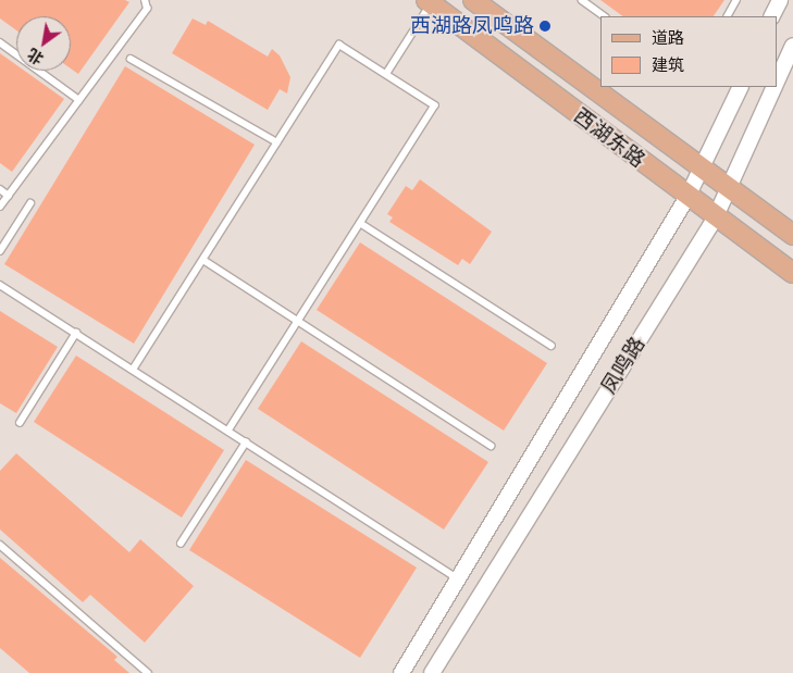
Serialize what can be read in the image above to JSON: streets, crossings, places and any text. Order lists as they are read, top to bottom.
{
  "streets": {
    "main road": ["西湖东路"],
    "street": ["凤鸣路"]
  },
  "crossings": [
    ["西湖东路", "凤鸣路"]
  ],
  "places": ["西湖路凤鸣路"],
  "legend": ["道路", "建筑"],
  "north": "bottom left"
}
